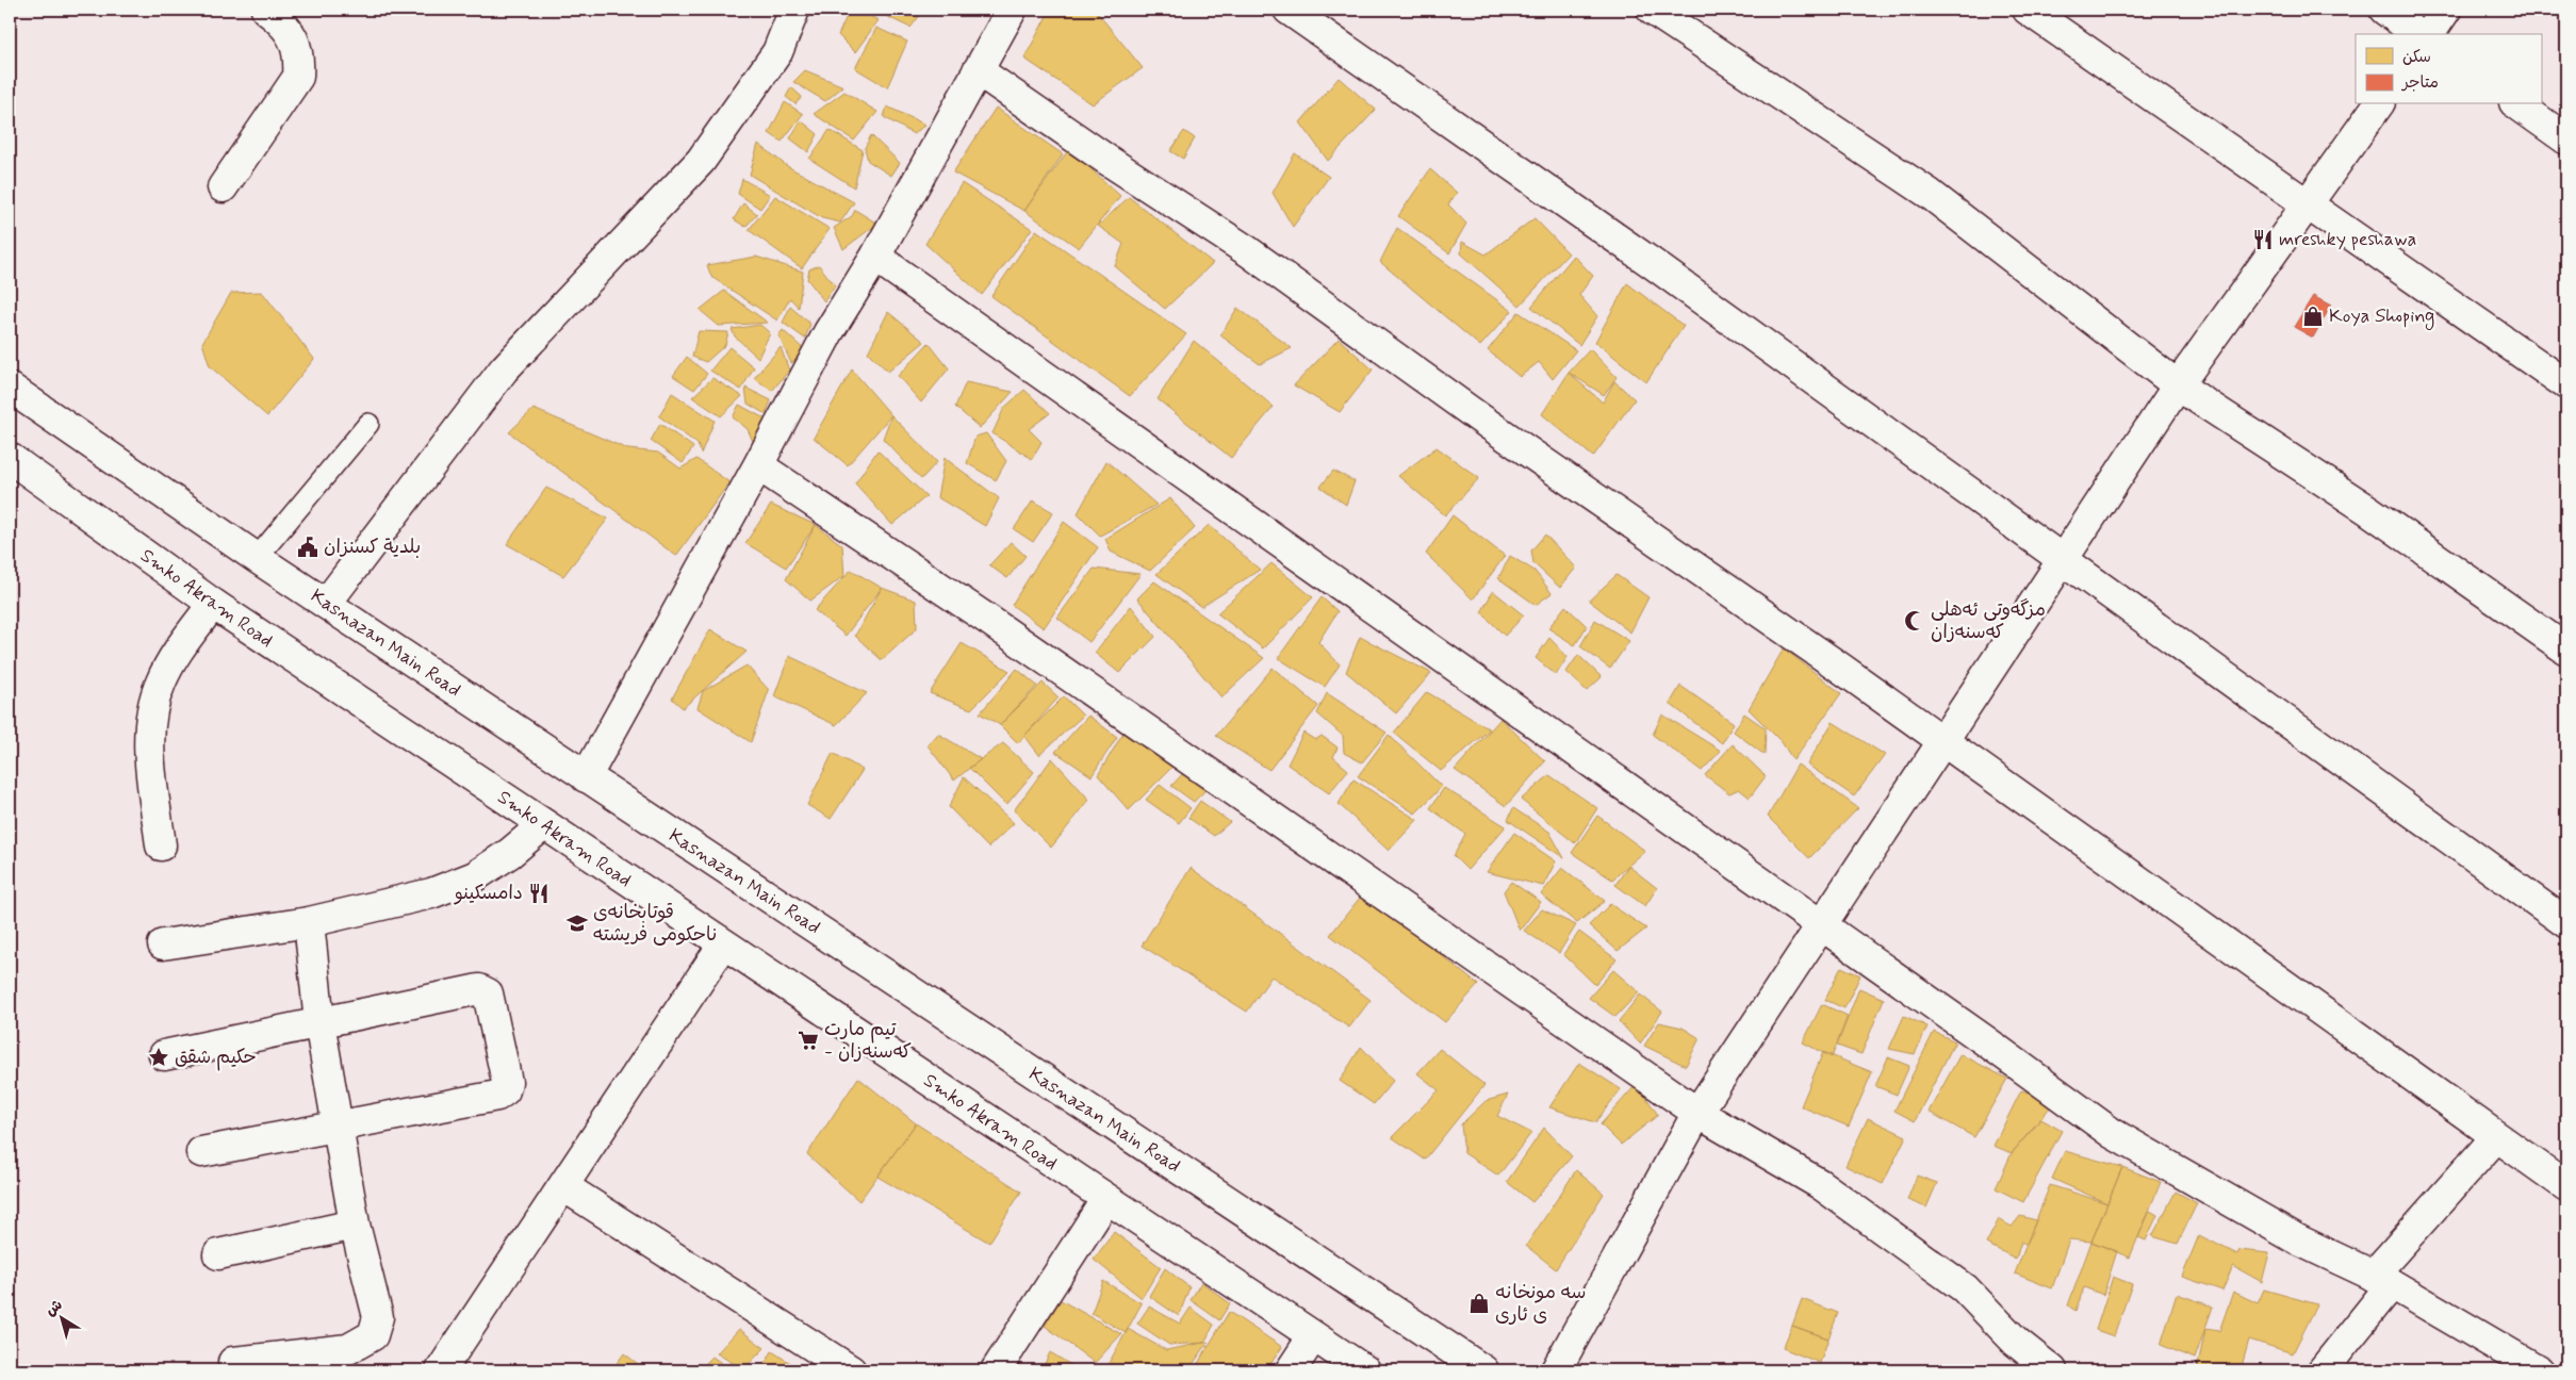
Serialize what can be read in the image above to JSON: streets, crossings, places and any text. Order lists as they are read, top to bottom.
{
  "streets": {
    "street": ["Smko Akram Road", "Kasnazan Main Road"]
  },
  "places": {
    "restaurant": ["mreshky peshawa", "دامسكينو"],
    "shop": ["Koya Shoping", "سه مونخانه ی ئاری"],
    "public building": ["بلدية كسنزان"],
    "mosque": ["مزگەوتی ئەهلی کەسنەزان"],
    "school or university": ["قوتابخانەی ناحکومی فریشتە"],
    "supermarket": ["تیم مارت - کەسنەزان"],
    "place": ["حكيم شقق"]
  },
  "legend": ["سكن", "متاجر"],
  "north": "top left"
}
